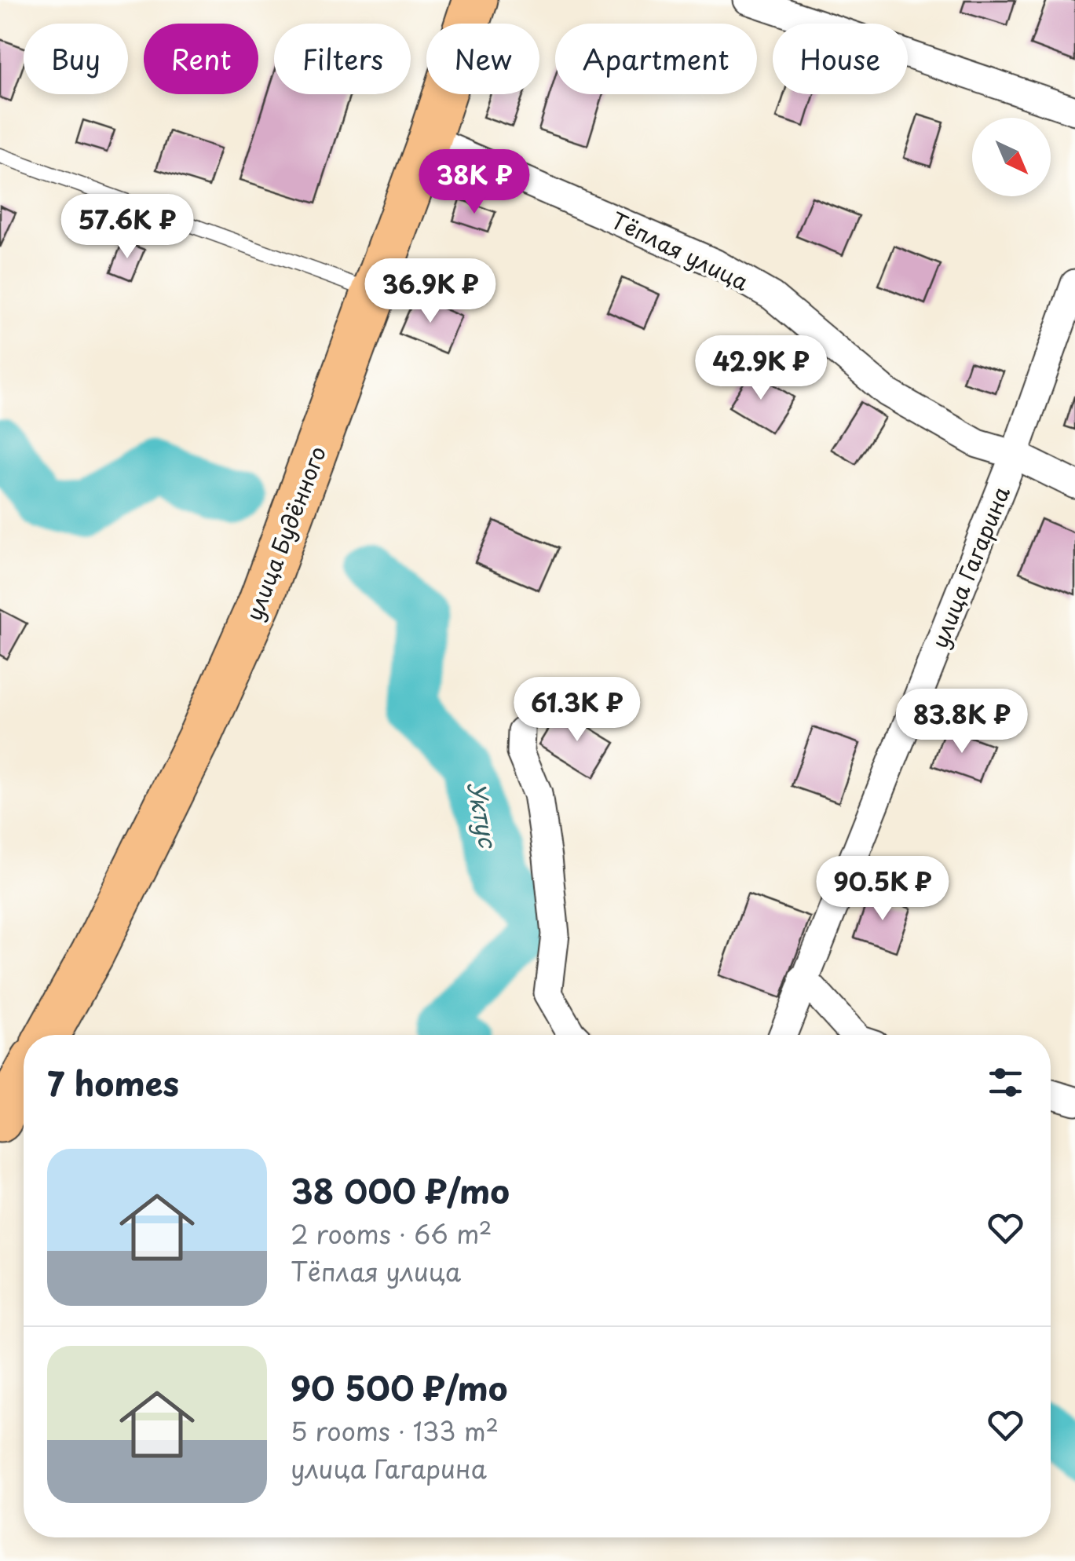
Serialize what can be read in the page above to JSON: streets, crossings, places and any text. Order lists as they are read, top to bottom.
{
  "streets": {
    "main road": ["улица Будённого"],
    "street": ["Тёплая улица", "улица Гагарина"]
  },
  "crossings": [
    ["Тёплая улица", "улица Будённого"],
    ["Тёплая улица", "улица Гагарина"]
  ],
  "water": ["Уктус"],
  "north": "bottom right",
  "page": {
    "chip": [
      "Buy",
      "Rent",
      "Filters",
      "New",
      "Apartment",
      "House"
    ],
    "price": [
      "38K ₽",
      "57.6K ₽",
      "36.9K ₽",
      "42.9K ₽",
      "61.3K ₽",
      "83.8K ₽",
      "90.5K ₽"
    ],
    "heading": "7 homes",
    "list": [
      {
        "name": "38 000 ₽/mo",
        "note": "2 rooms · 66 m² · Тёплая улица"
      },
      {
        "name": "90 500 ₽/mo",
        "note": "5 rooms · 133 m² · улица Гагарина"
      }
    ]
  }
}
